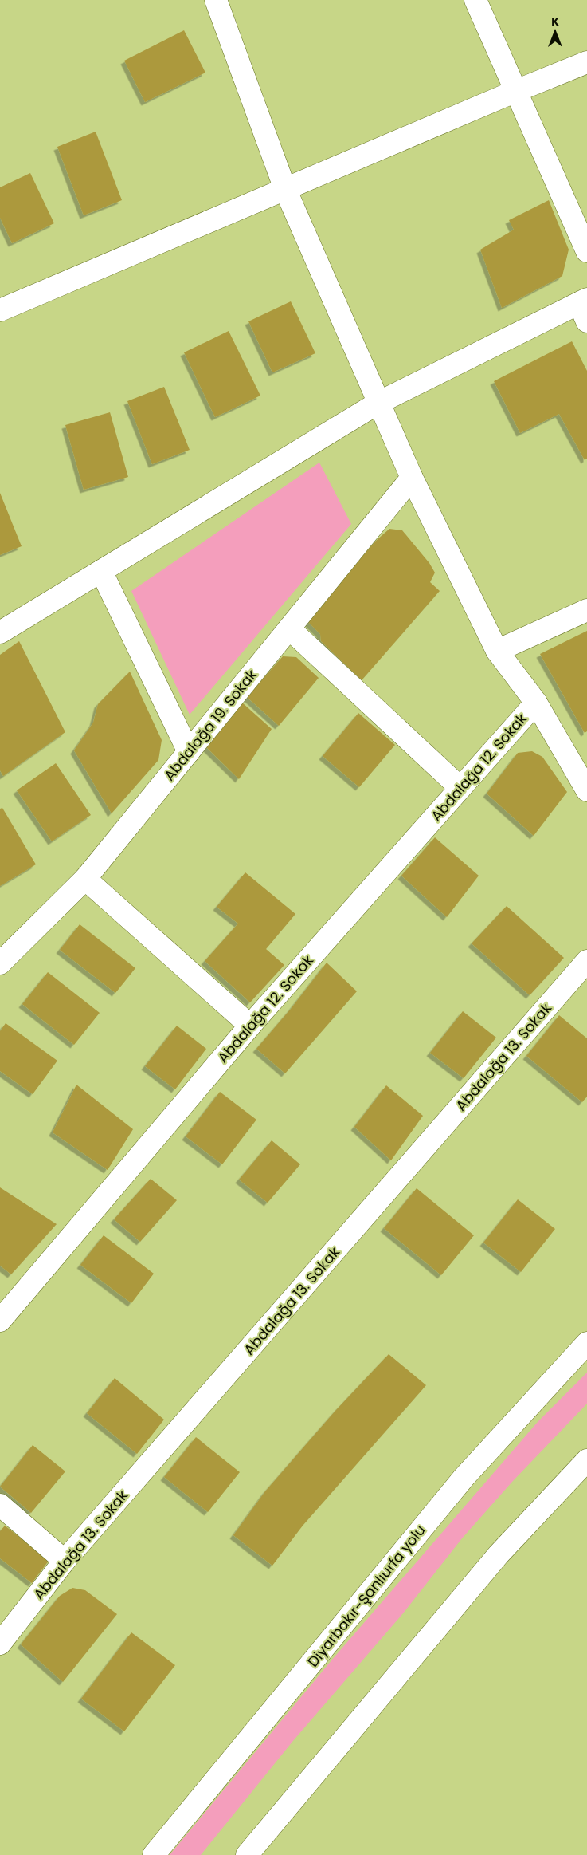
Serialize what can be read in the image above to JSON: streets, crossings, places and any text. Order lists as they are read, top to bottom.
{
  "streets": {
    "main road": [
      "Abdalağa 19. Sokak",
      "Abdalağa 12. Sokak",
      "Abdalağa 13. Sokak",
      "Diyarbakır-Şanlıurfa yolu"
    ]
  },
  "north": "top"
}
